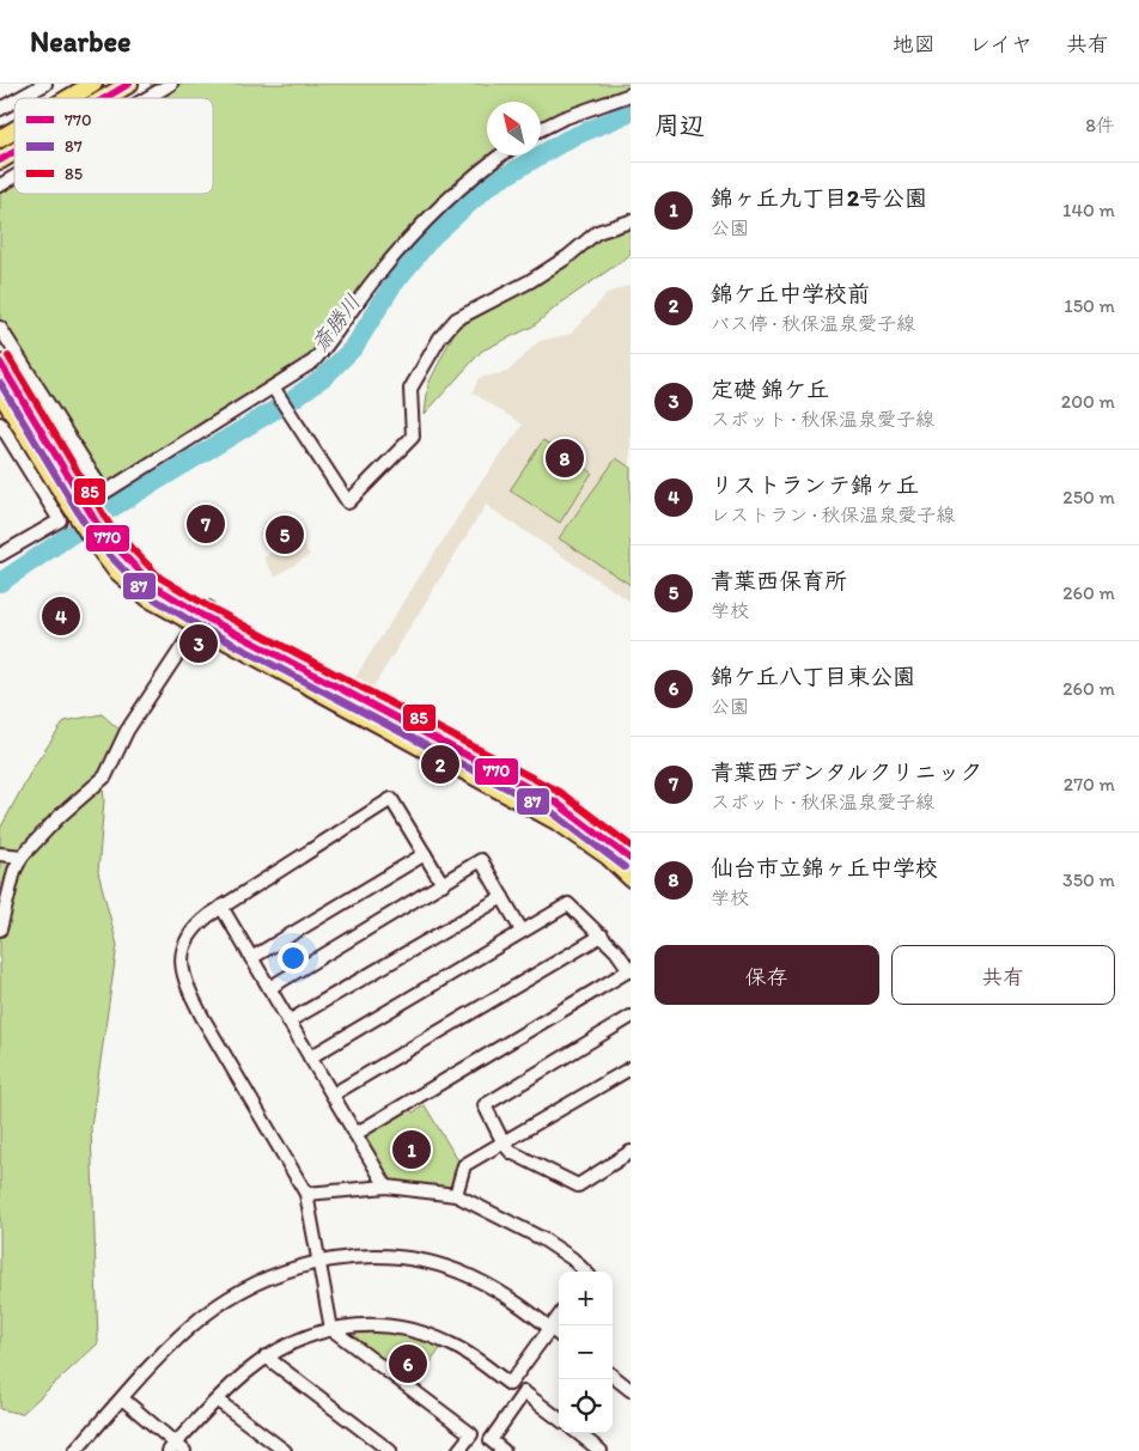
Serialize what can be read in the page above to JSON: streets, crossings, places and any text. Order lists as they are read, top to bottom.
{
  "water": ["斎勝川"],
  "lines": ["transit line 770", "transit line 85", "transit line 87"],
  "legend": ["770", "87", "85"],
  "north": "top left",
  "page": {
    "header": "Nearbee",
    "nav": ["地図", "レイヤ", "共有"],
    "heading": ["周辺", "8件"],
    "list": [
      {
        "mark": "1",
        "name": "錦ヶ丘九丁目2号公園",
        "note": "公園",
        "value": "140 m"
      },
      {
        "mark": "2",
        "name": "錦ケ丘中学校前",
        "note": "バス停 · 秋保温泉愛子線",
        "value": "150 m"
      },
      {
        "mark": "3",
        "name": "定礎 錦ケ丘",
        "note": "スポット · 秋保温泉愛子線",
        "value": "200 m"
      },
      {
        "mark": "4",
        "name": "リストランテ錦ヶ丘",
        "note": "レストラン · 秋保温泉愛子線",
        "value": "250 m"
      },
      {
        "mark": "5",
        "name": "青葉西保育所",
        "note": "学校",
        "value": "260 m"
      },
      {
        "mark": "6",
        "name": "錦ケ丘八丁目東公園",
        "note": "公園",
        "value": "260 m"
      },
      {
        "mark": "7",
        "name": "青葉西デンタルクリニック",
        "note": "スポット · 秋保温泉愛子線",
        "value": "270 m"
      },
      {
        "mark": "8",
        "name": "仙台市立錦ヶ丘中学校",
        "note": "学校",
        "value": "350 m"
      }
    ],
    "pins": [
      "8",
      "7",
      "5",
      "4",
      "3",
      "2",
      "1",
      "6"
    ],
    "buttons": ["保存", "共有"],
    "map_buttons": ["+", "−"]
  }
}
